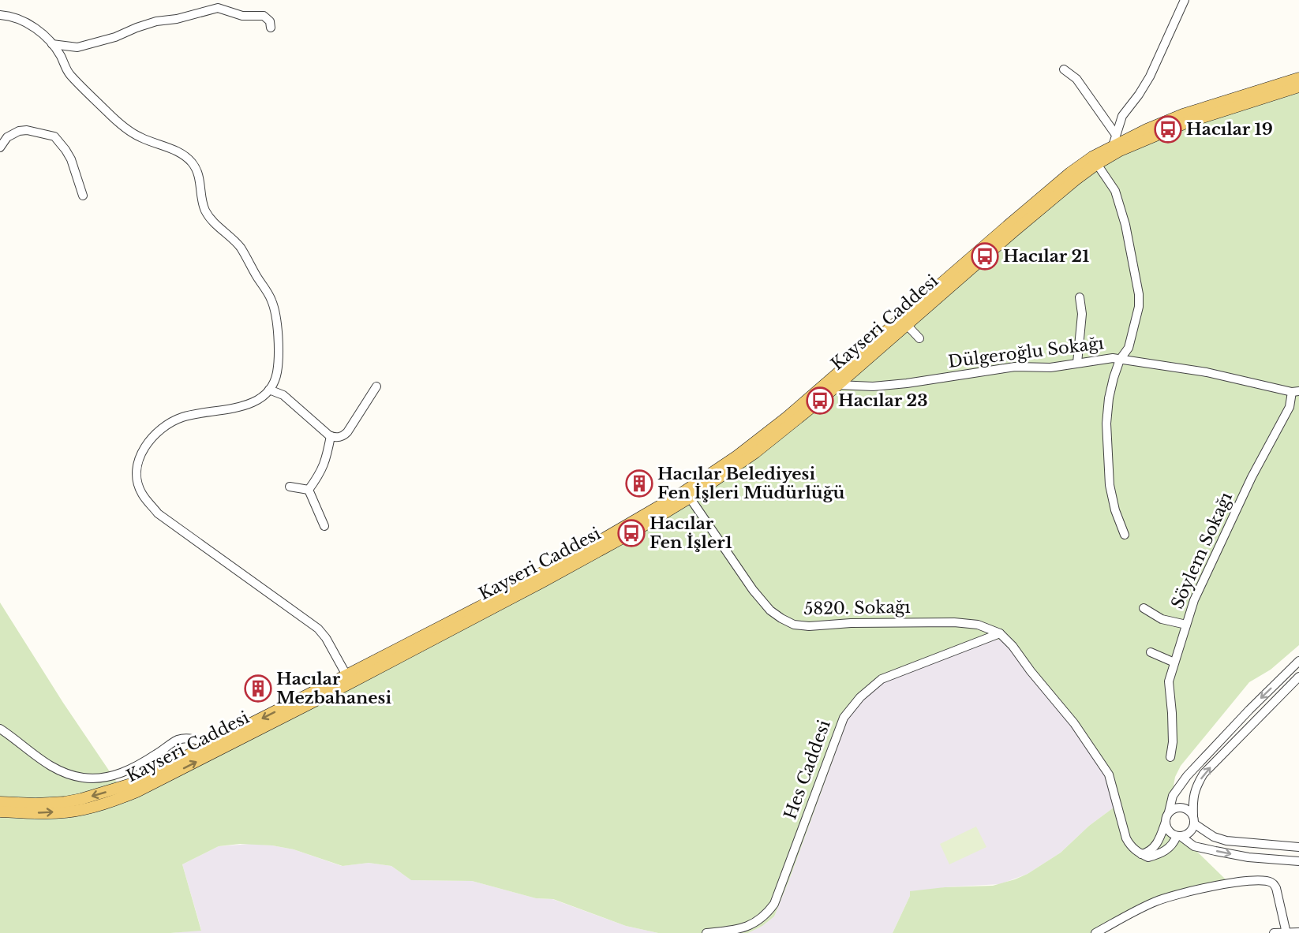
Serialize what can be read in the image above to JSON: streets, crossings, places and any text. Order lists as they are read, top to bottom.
{
  "streets": {
    "main road": ["Kayseri Caddesi"],
    "street": [
      "Dülgeroğlu Sokağı",
      "Söylem Sokağı",
      "5820. Sokağı",
      "Hes Caddesi"
    ]
  },
  "crossings": [
    ["Kayseri Caddesi", "Dülgeroğlu Sokağı"],
    ["Kayseri Caddesi", "5820. Sokağı"],
    ["Dülgeroğlu Sokağı", "Söylem Sokağı"],
    ["5820. Sokağı", "Hes Caddesi"]
  ],
  "places": {
    "bus stop": [
      "Hacılar 19",
      "Hacılar 21",
      "Hacılar 23",
      "Hacılar Fen İşler1"
    ],
    "building": ["Hacılar Belediyesi Fen İşleri Müdürlüğü", "Hacılar Mezbahanesi"]
  }
}
